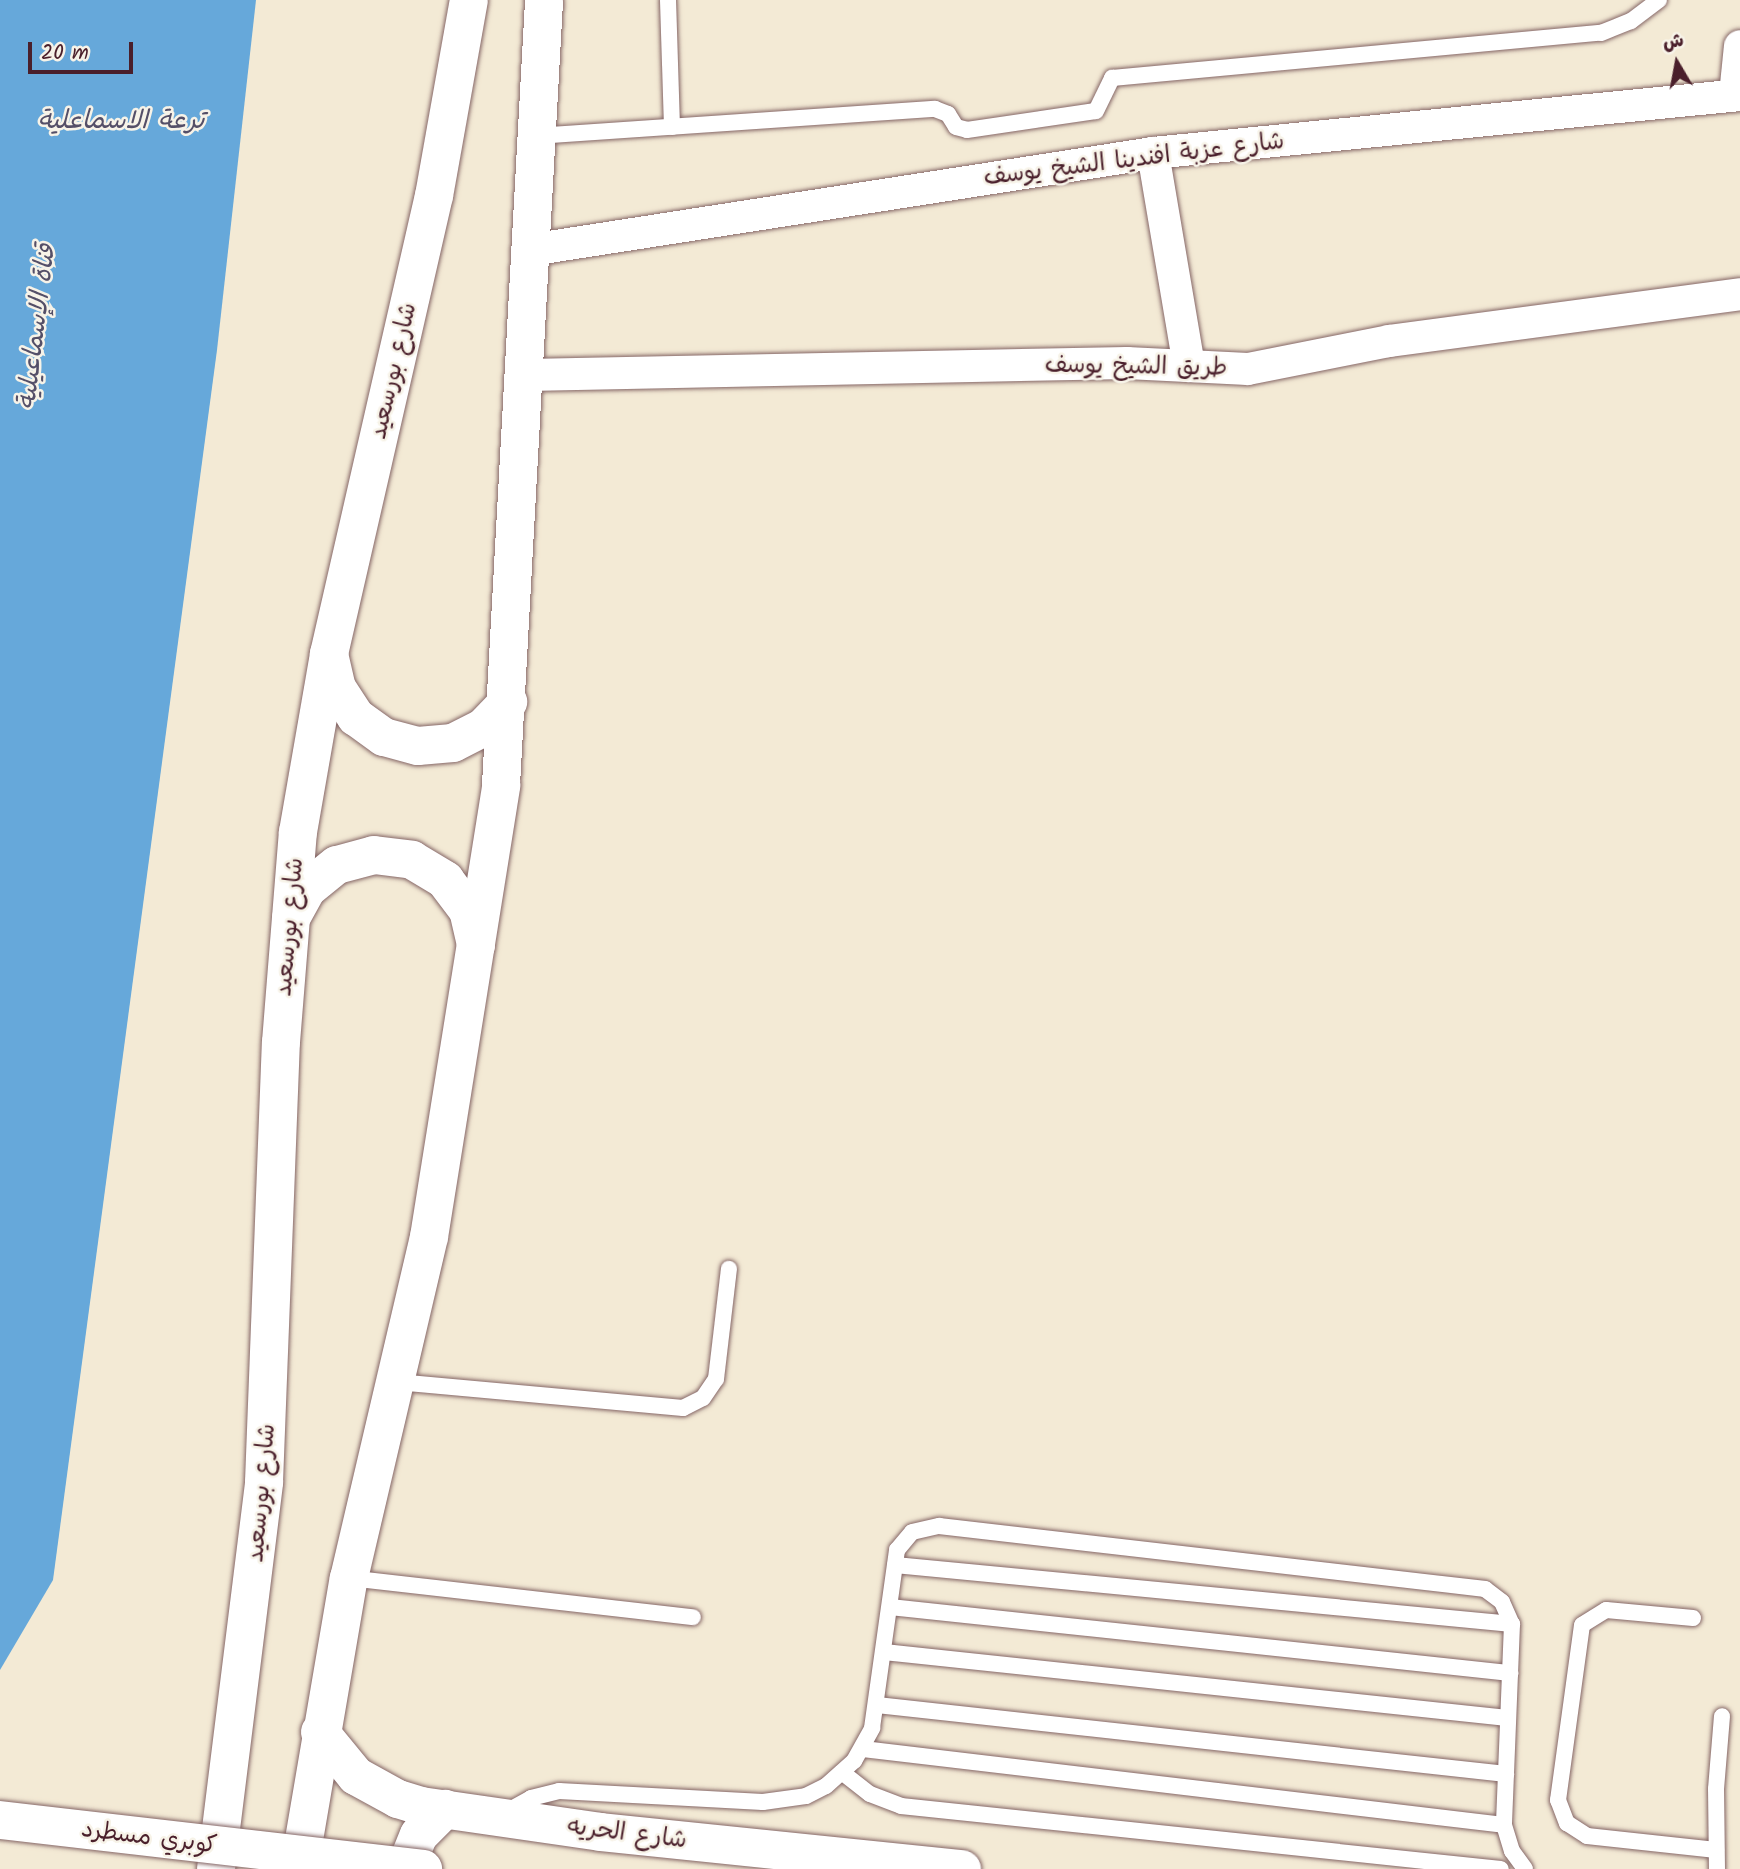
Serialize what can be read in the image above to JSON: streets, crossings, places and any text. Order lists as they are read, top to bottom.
{
  "streets": {
    "main road": ["شارع بورسعيد", "شارع الحريه", "كوبري مسطرد"],
    "street": ["شارع عزبة افندينا الشيخ يوسف", "طريق الشيخ يوسف"]
  },
  "water": ["ترعة الاسماعلية", "قناة الإسماعيلية"],
  "scale_bar": "20 m",
  "north": "top"
}
